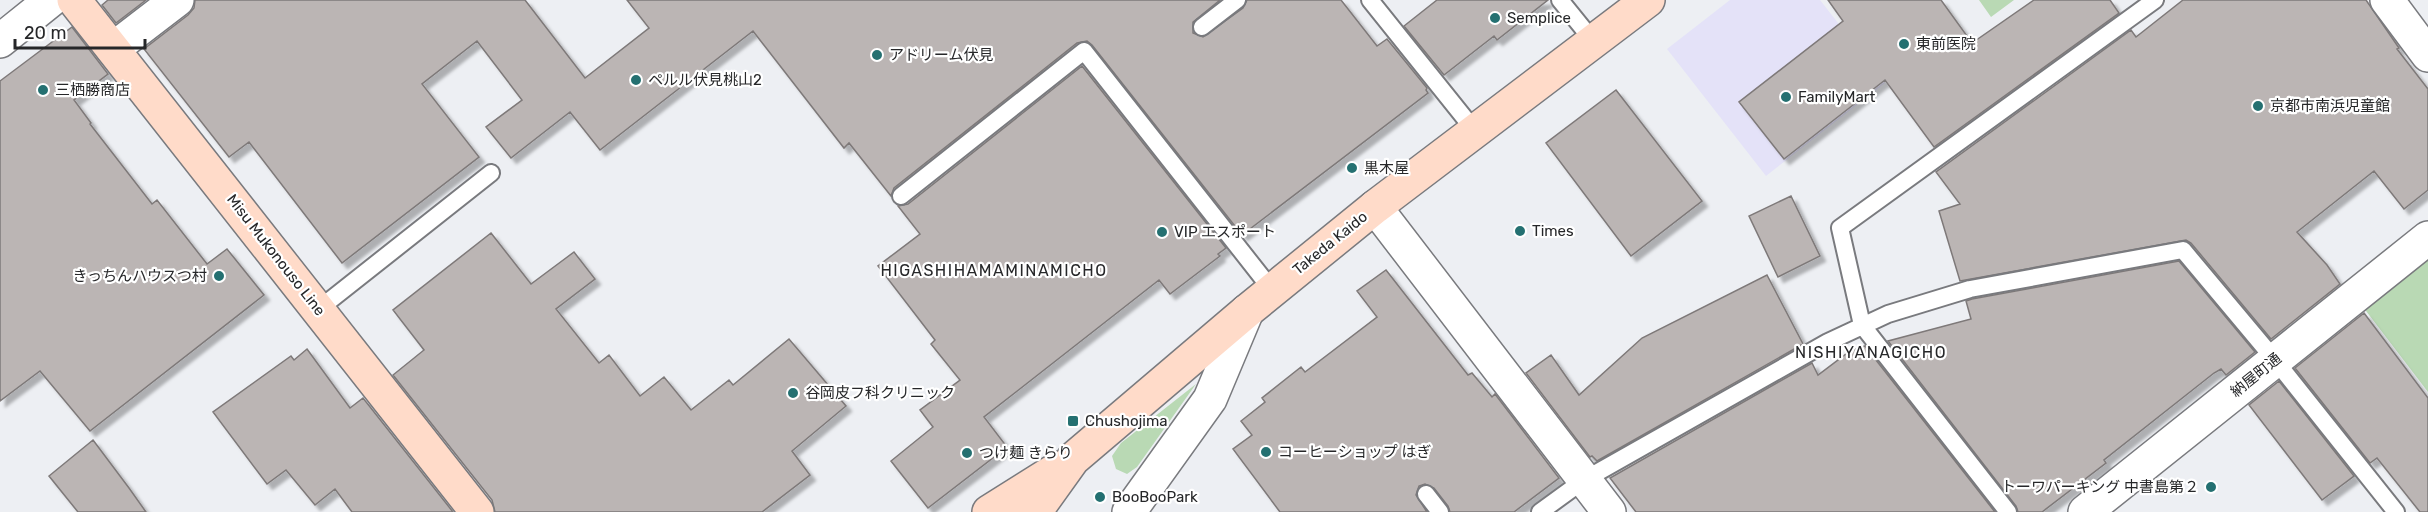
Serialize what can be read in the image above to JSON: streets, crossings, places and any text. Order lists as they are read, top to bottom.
{
  "streets": {
    "main road": ["Takeda Kaido", "Misu Mukonouso Line"],
    "street": ["納屋町通"]
  },
  "districts": ["HIGASHIHAMAMINAMICHO", "NISHIYANAGICHO"],
  "places": {
    "other": [
      "Semplice",
      "東前医院",
      "アドリーム伏見",
      "ペルル伏見桃山2",
      "三栖勝商店",
      "FamilyMart",
      "京都市南浜児童館",
      "黒木屋",
      "Times",
      "VIP エスポート",
      "きっちんハウスつ村",
      "谷岡皮フ科クリニック",
      "コーヒーショップ はぎ",
      "つけ麺 きらり",
      "トーワパーキング 中書島第２",
      "BooBooPark"
    ],
    "transit": ["Chushojima"]
  },
  "scale_bar": "20 m"
}
